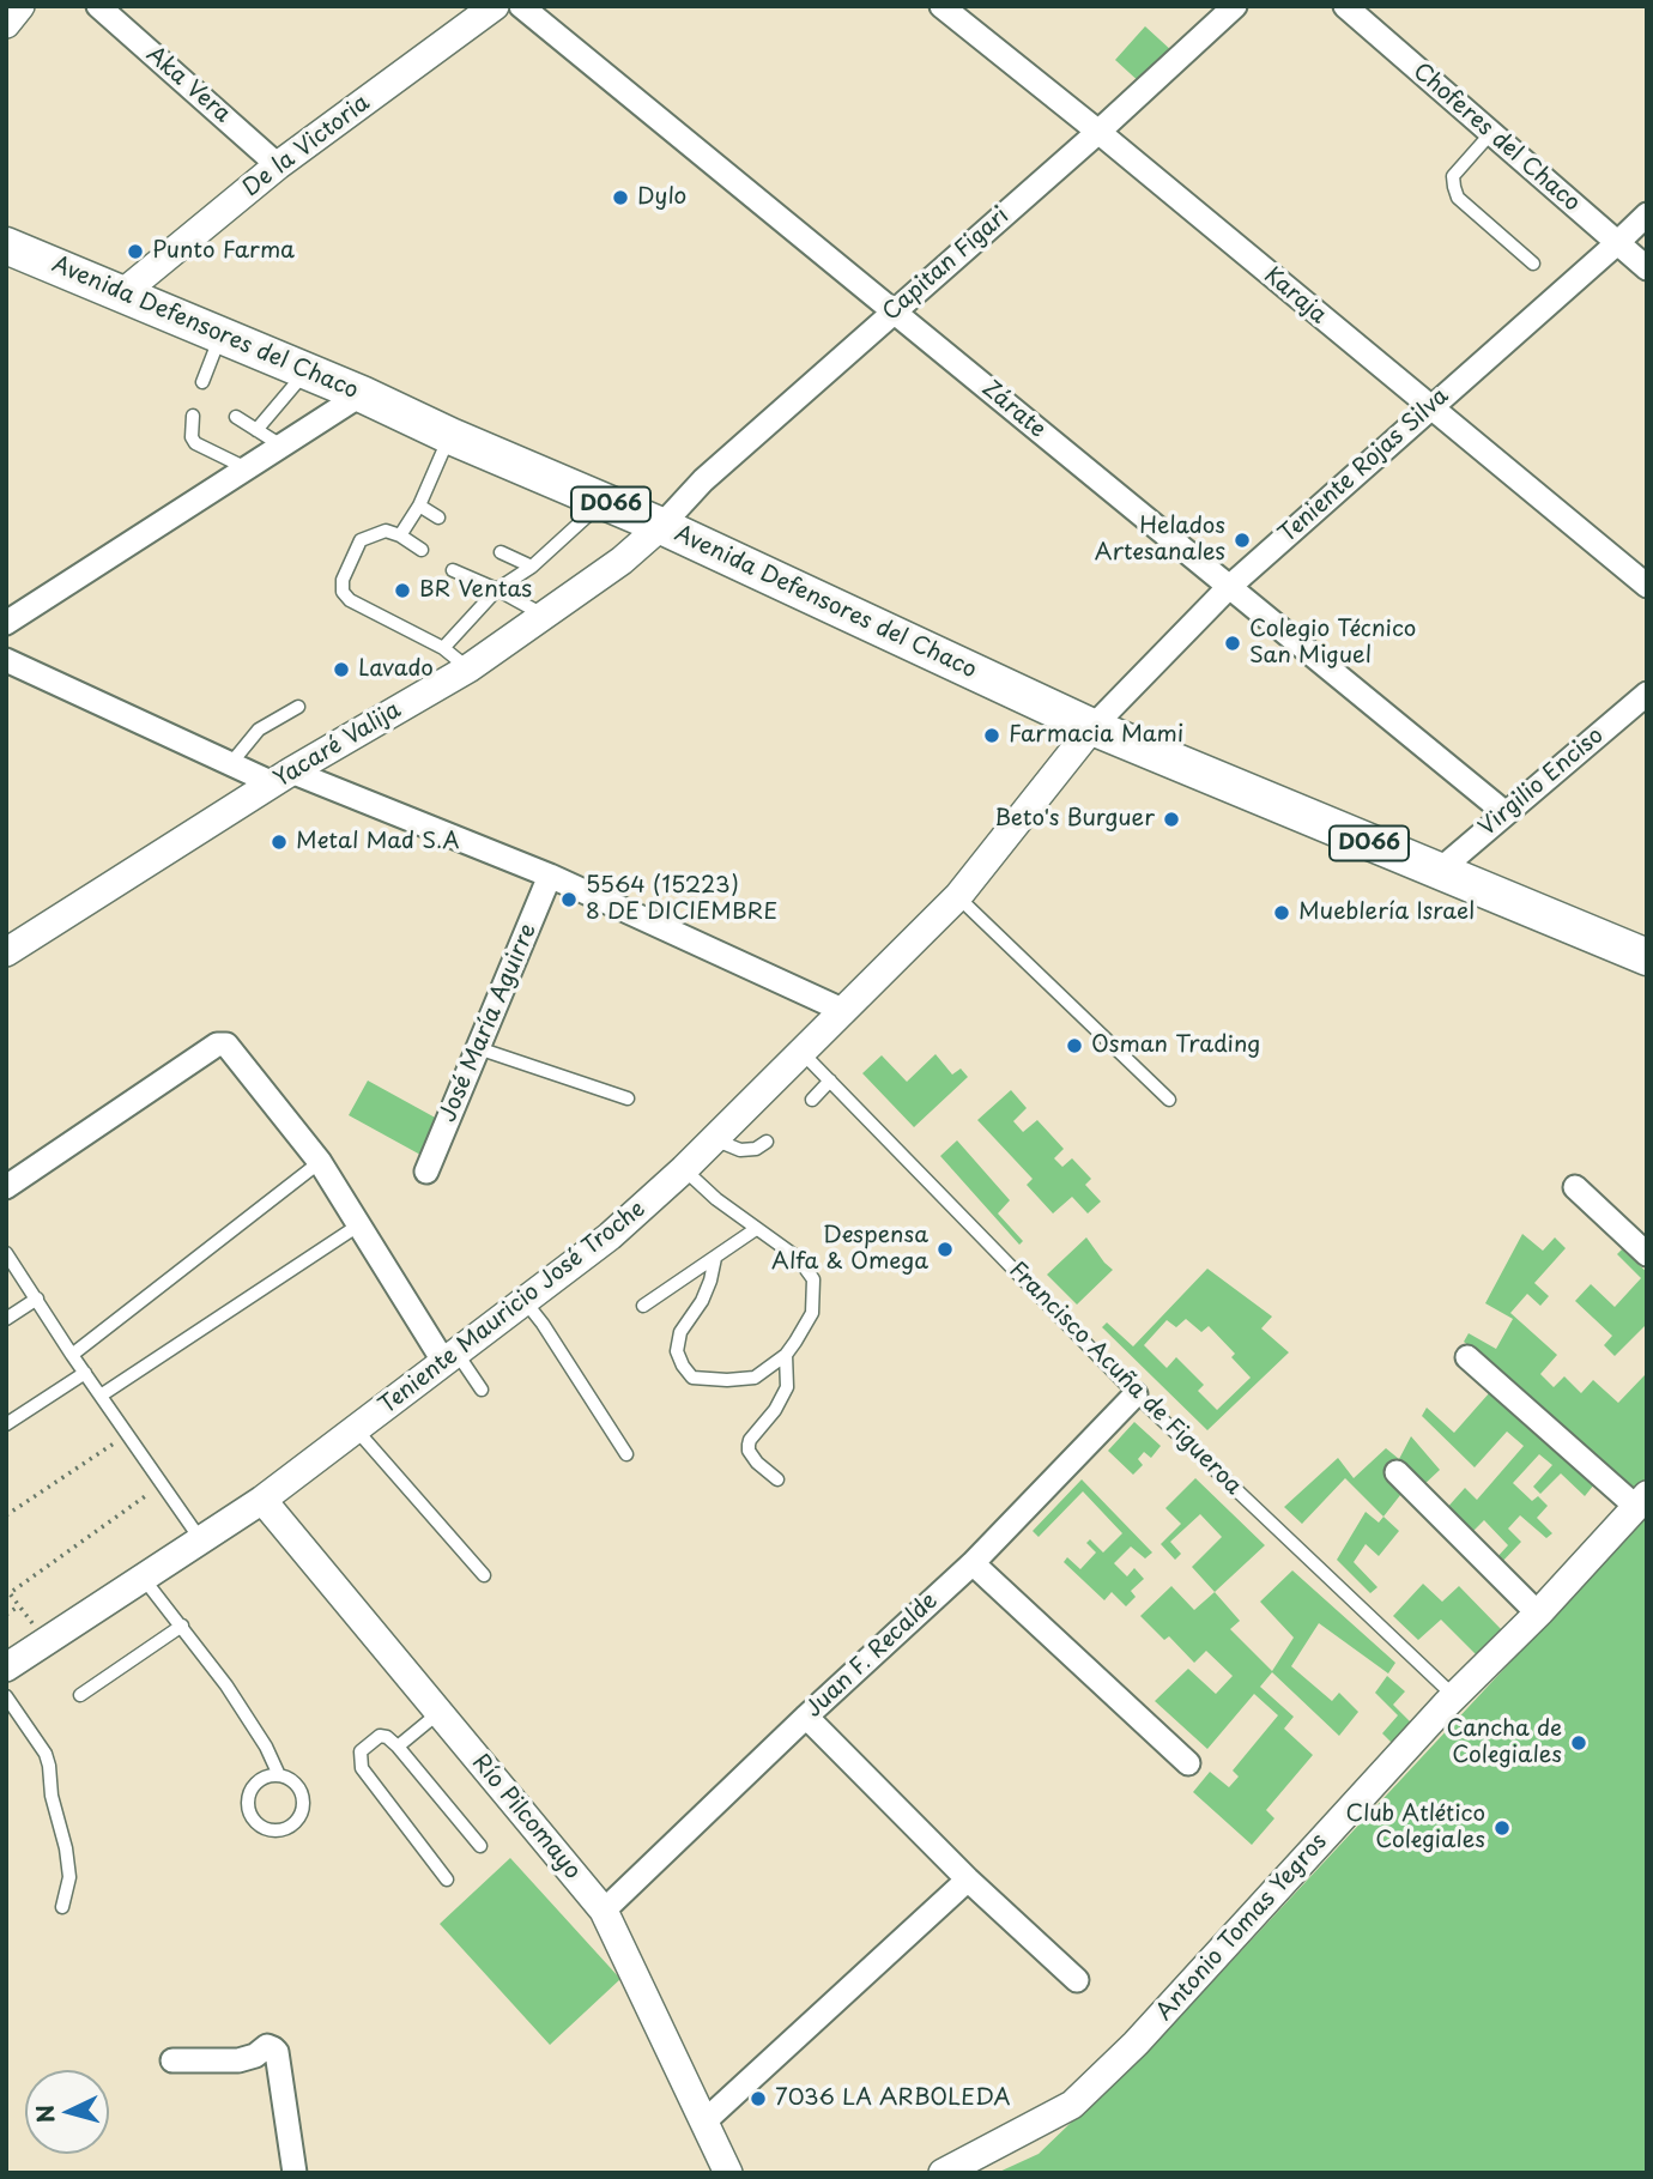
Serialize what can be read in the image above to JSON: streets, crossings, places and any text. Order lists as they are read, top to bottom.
{
  "streets": {
    "main road": ["Avenida Defensores del Chaco", "D066"],
    "street": [
      "Aka Vera",
      "Choferes del Chaco",
      "De la Victoria",
      "Capitan Figari",
      "Karaja",
      "Zárate",
      "Teniente Rojas Silva",
      "Yacaré Valija",
      "Virgilio Enciso",
      "José María Aguirre",
      "Teniente Mauricio José Troche",
      "Juan F. Recalde",
      "Río Pilcomayo",
      "Antonio Tomas Yegros"
    ],
    "lane": ["Francisco Acuña de Figueroa"]
  },
  "crossings": [
    ["Aka Vera", "De la Victoria"],
    ["Choferes del Chaco", "Teniente Rojas Silva"],
    ["De la Victoria", "Avenida Defensores del Chaco"],
    ["Capitan Figari", "Karaja"],
    ["Capitan Figari", "Avenida Defensores del Chaco"],
    ["Capitan Figari", "Zárate"],
    ["Capitan Figari", "Yacaré Valija"],
    ["Karaja", "Teniente Rojas Silva"],
    ["Avenida Defensores del Chaco", "Teniente Rojas Silva"],
    ["Avenida Defensores del Chaco", "Yacaré Valija"],
    ["Avenida Defensores del Chaco", "Virgilio Enciso"],
    ["Avenida Defensores del Chaco", "Teniente Mauricio José Troche"],
    ["Zárate", "Teniente Rojas Silva"],
    ["Zárate", "Virgilio Enciso"],
    ["Teniente Rojas Silva", "Teniente Mauricio José Troche"],
    ["Teniente Mauricio José Troche", "Francisco Acuña de Figueroa"],
    ["Teniente Mauricio José Troche", "Río Pilcomayo"],
    ["Francisco Acuña de Figueroa", "Juan F. Recalde"],
    ["Francisco Acuña de Figueroa", "Antonio Tomas Yegros"],
    ["Juan F. Recalde", "Río Pilcomayo"]
  ],
  "places": [
    "Dylo",
    "Punto Farma",
    "Helados Artesanales",
    "BR Ventas",
    "Colegio Técnico San Miguel",
    "Lavado",
    "Farmacia Mami",
    "Beto's Burguer",
    "Metal Mad S.A",
    "5564 (15223) 8 DE DICIEMBRE",
    "Mueblería Israel",
    "Osman Trading",
    "Despensa Alfa & Omega",
    "Cancha de Colegiales",
    "Club Atlético Colegiales",
    "7036 LA ARBOLEDA"
  ],
  "north": "left"
}
